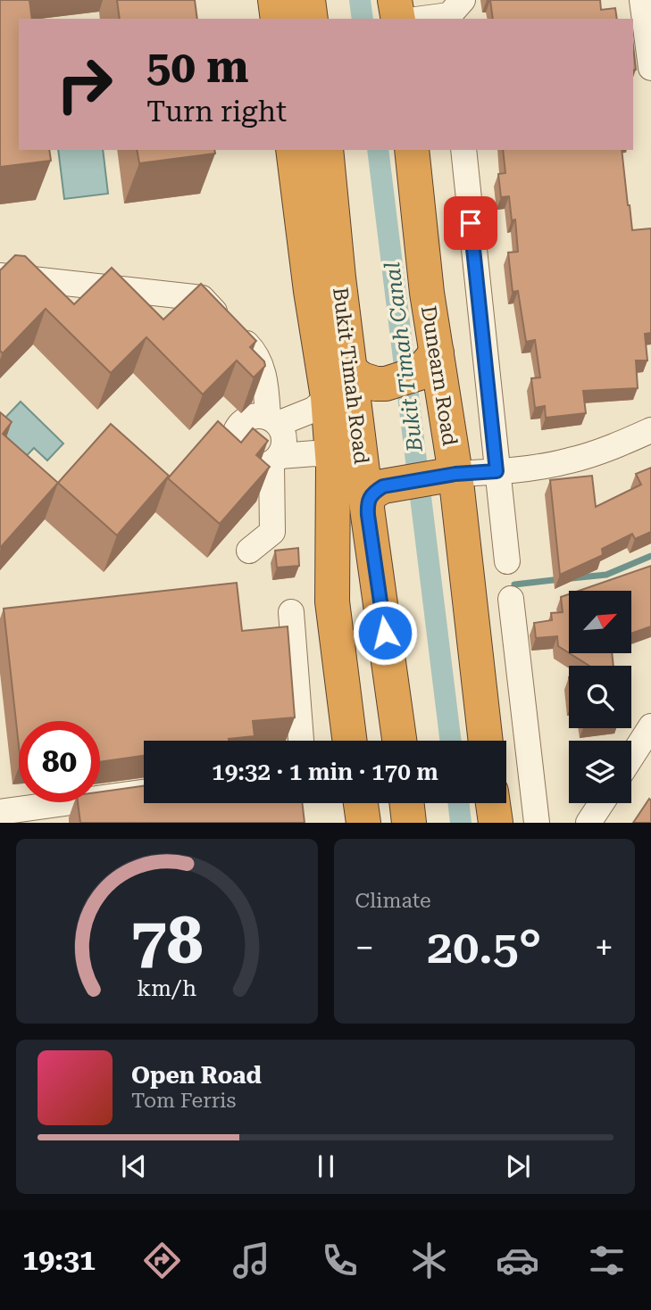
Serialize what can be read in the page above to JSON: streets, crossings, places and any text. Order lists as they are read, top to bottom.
{
  "streets": {
    "highway": ["Bukit Timah Road", "Dunearn Road"]
  },
  "water": ["Bukit Timah Canal"],
  "north": "top right",
  "page": {
    "turn": ["50 m", "Turn right"],
    "limit": "80",
    "trip": "19:32 · 1 min · 170 m",
    "tile": "Climate",
    "heat": ["−", "20.5°", "+"],
    "song": ["Open Road", "Tom Ferris"],
    "tabs": "19:31",
    "gauge": ["78", "km/h"]
  }
}
